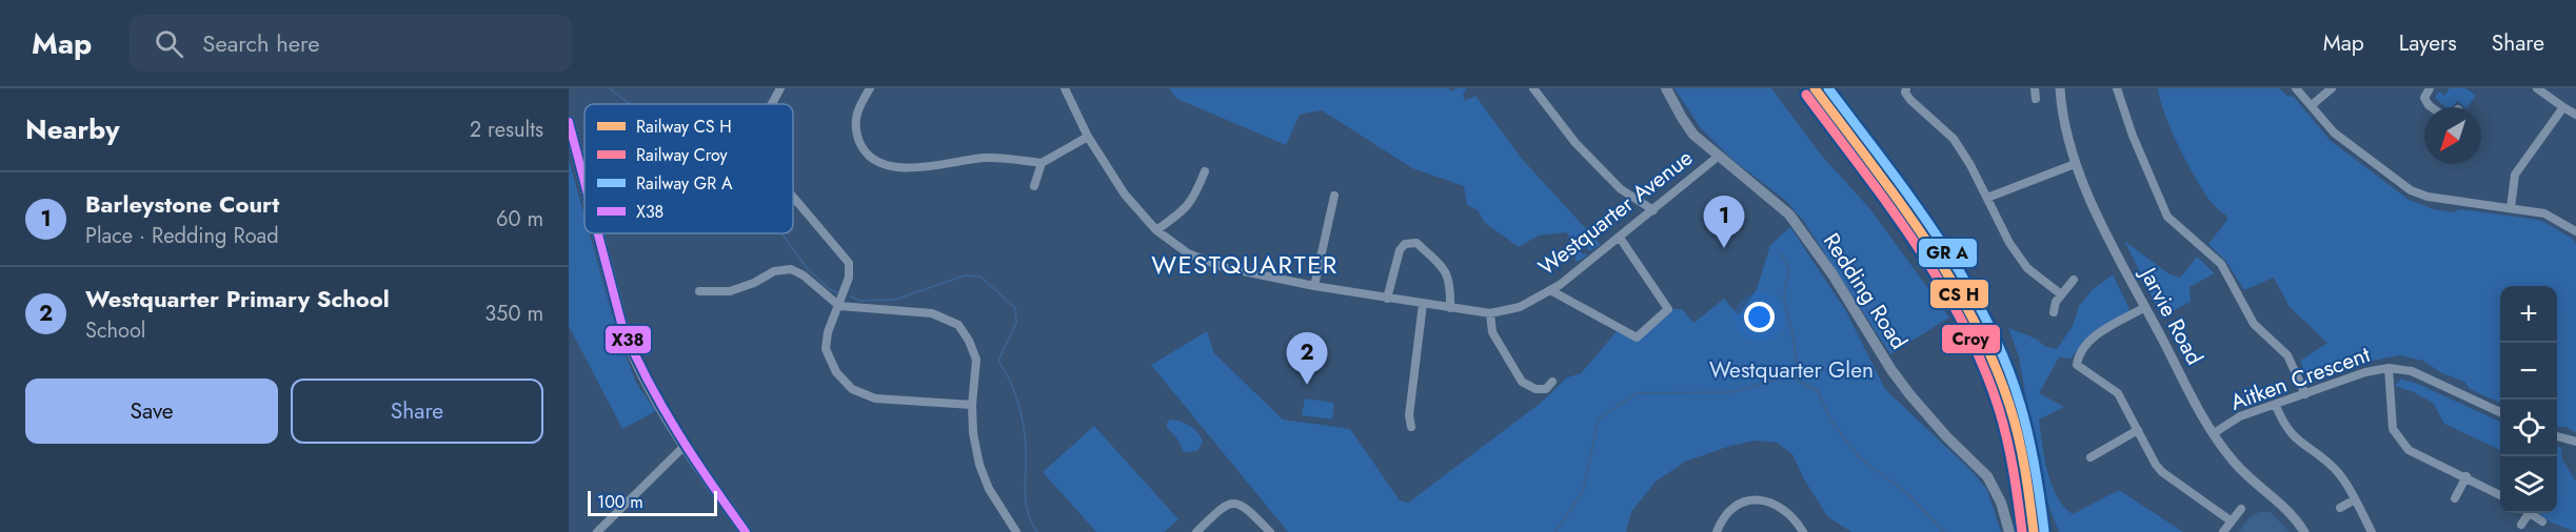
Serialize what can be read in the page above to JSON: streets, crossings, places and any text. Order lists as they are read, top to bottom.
{
  "streets": {
    "main road": ["Redding Road"],
    "street": ["Westquarter Avenue", "Jarvie Road", "Aitken Crescent"]
  },
  "crossings": [
    ["Westquarter Avenue", "Redding Road"],
    ["Jarvie Road", "Aitken Crescent"]
  ],
  "districts": ["WESTQUARTER"],
  "parks": ["Westquarter Glen"],
  "lines": ["rail line Croy", "transit line X38"],
  "legend": [
    "Railway CS H",
    "Railway Croy",
    "Railway GR A",
    "X38"
  ],
  "scale_bar": "100 m",
  "north": "bottom left",
  "page": {
    "header": "Map",
    "search": "Search here",
    "nav": ["Map", "Layers", "Share"],
    "heading": ["Nearby", "2 results"],
    "list": [
      {
        "mark": "1",
        "name": "Barleystone Court",
        "note": "Place · Redding Road",
        "value": "60 m"
      },
      {
        "mark": "2",
        "name": "Westquarter Primary School",
        "note": "School",
        "value": "350 m"
      }
    ],
    "pins": ["1", "2"],
    "map_buttons": ["+", "−"],
    "buttons": ["Save", "Share"],
    "scale": "100 m"
  }
}
